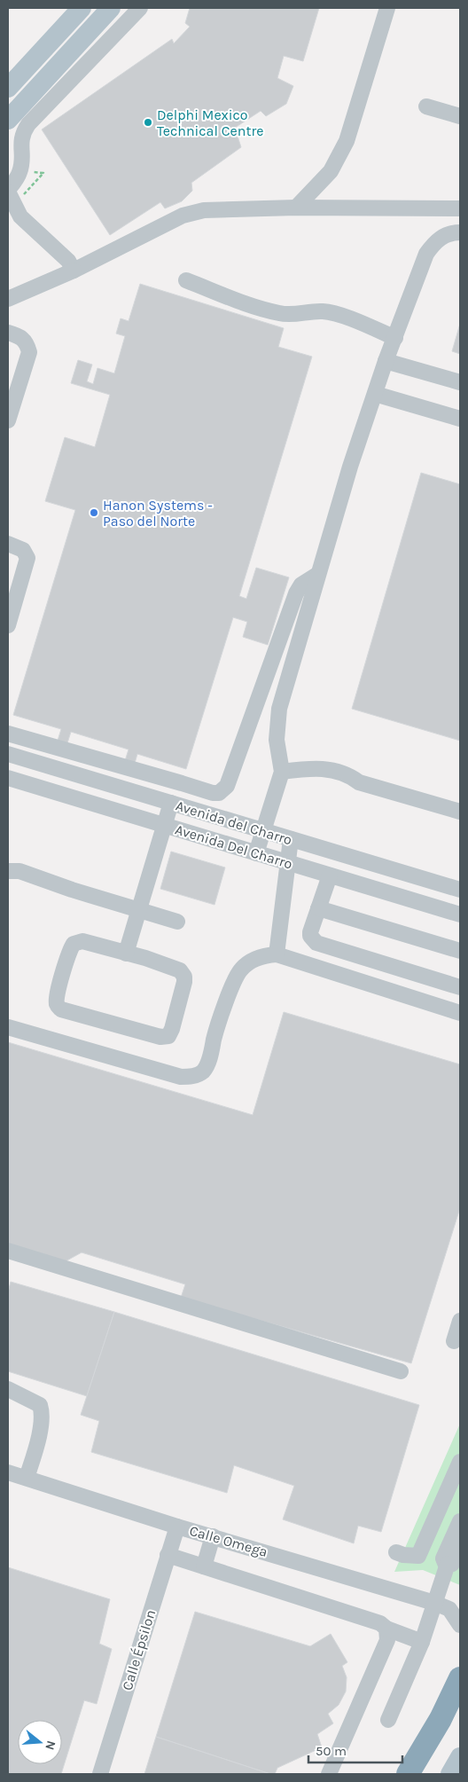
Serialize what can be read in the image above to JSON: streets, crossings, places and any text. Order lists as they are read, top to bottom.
{
  "streets": {
    "street": [
      "Avenida del Charro",
      "Avenida Del Charro",
      "Calle Omega",
      "Calle Épsilon"
    ]
  },
  "crossings": [
    ["Calle Omega", "Calle Épsilon"]
  ],
  "places": ["Delphi Mexico Technical Centre", "Hanon Systems - Paso del Norte"],
  "scale_bar": "50 m",
  "north": "right"
}
